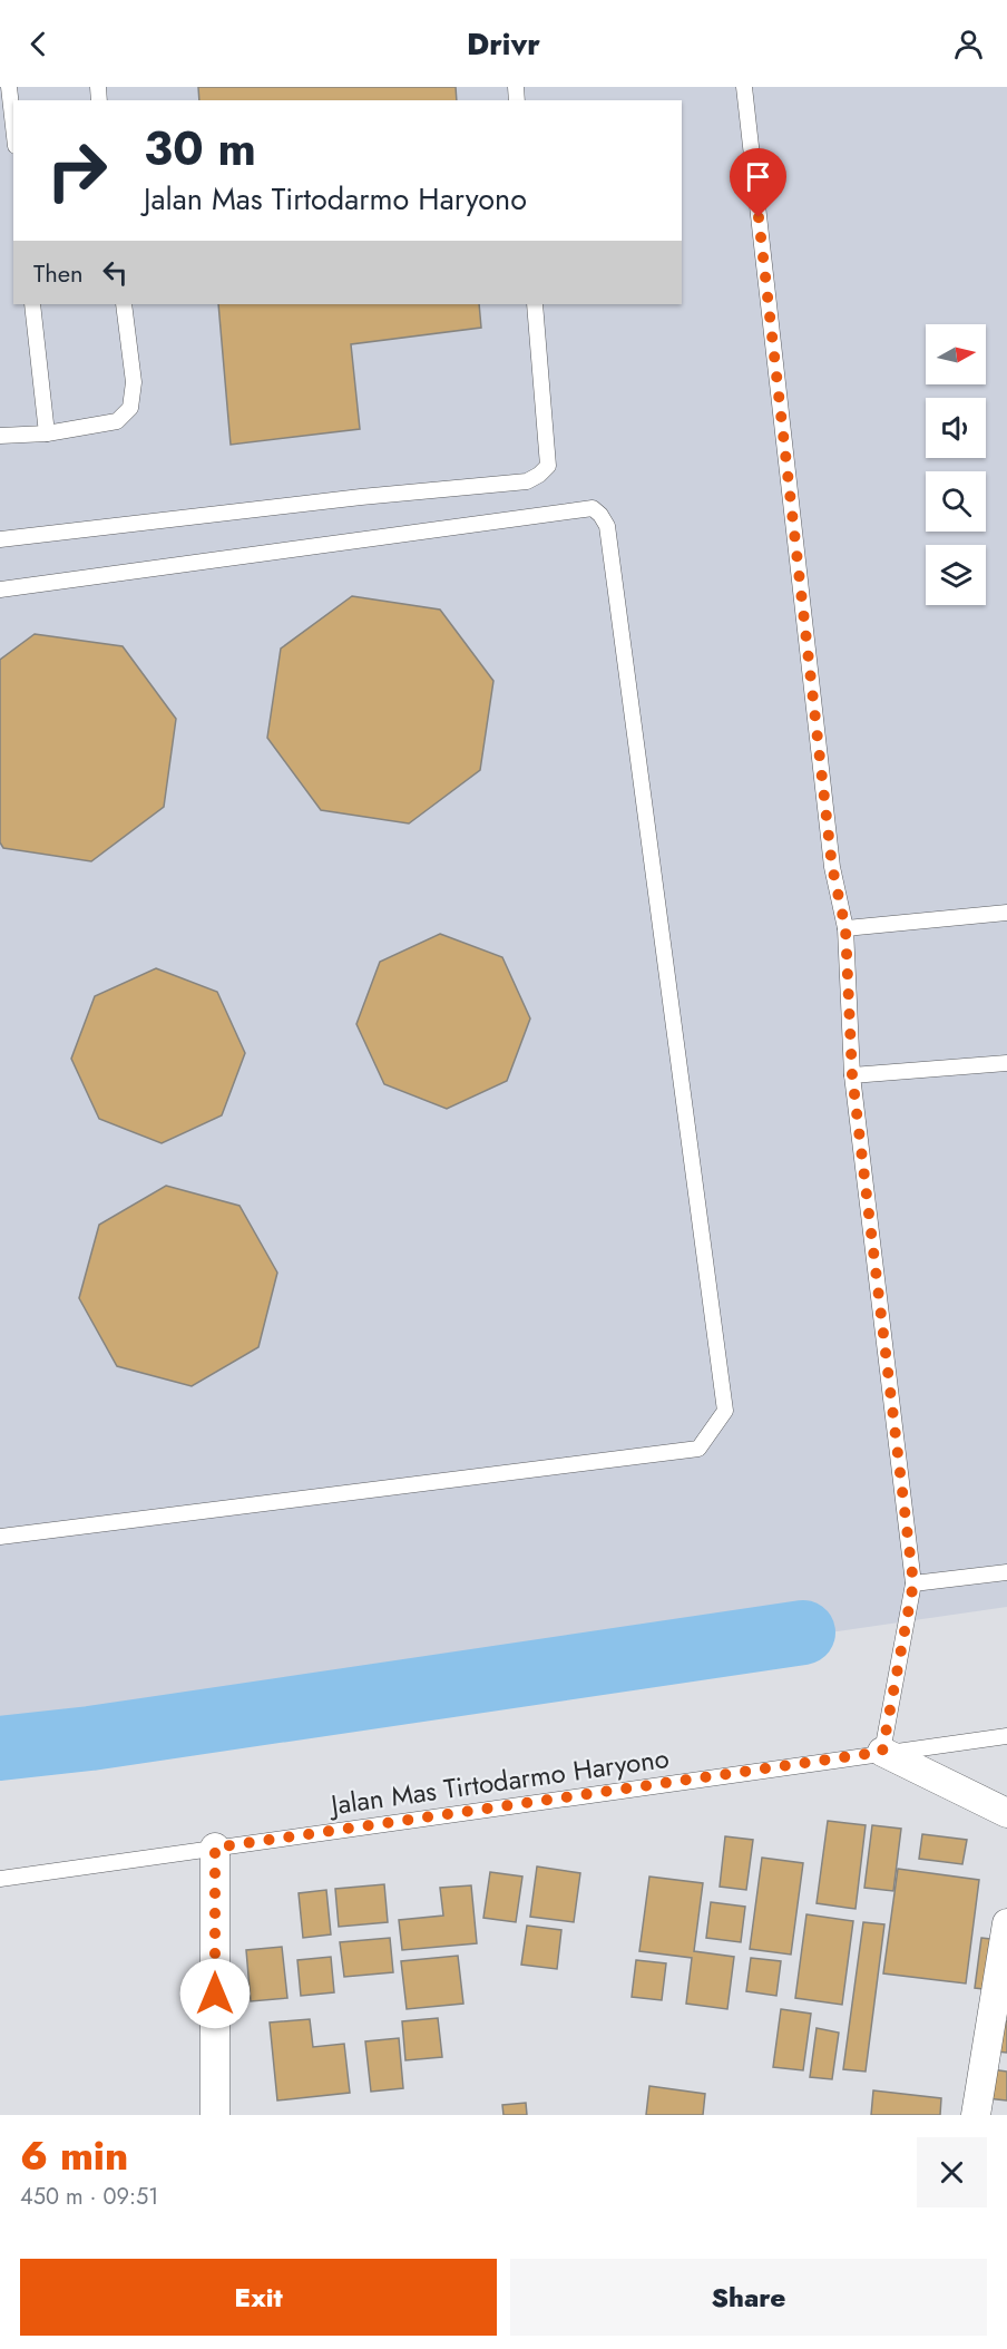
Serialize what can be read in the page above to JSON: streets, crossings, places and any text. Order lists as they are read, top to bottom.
{
  "streets": {
    "lane": ["Jalan Mas Tirtodarmo Haryono"]
  },
  "north": "right",
  "page": {
    "header": "Drivr",
    "turn": ["30 m", "Jalan Mas Tirtodarmo Haryono"],
    "then": "Then",
    "heading": ["6 min", "450 m · 09:51"],
    "buttons": ["Exit", "Share"]
  }
}
